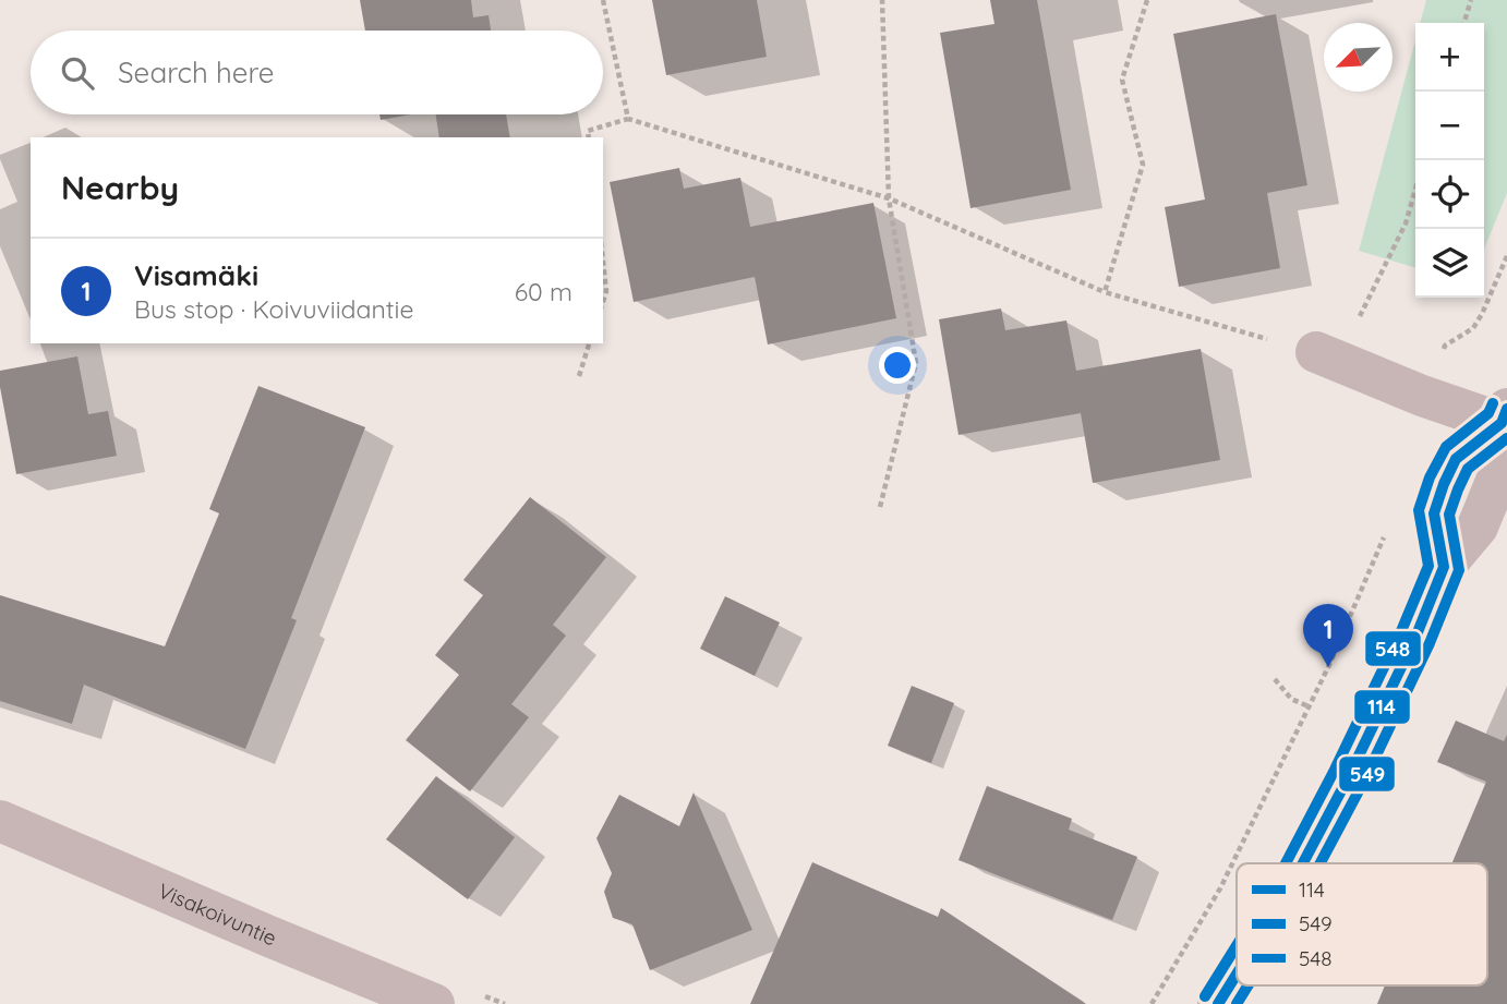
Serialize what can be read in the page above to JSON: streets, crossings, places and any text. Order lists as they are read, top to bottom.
{
  "streets": {
    "street": ["Visakoivuntie"]
  },
  "lines": ["transit line 548", "transit line 114", "transit line 549"],
  "legend": ["114", "549", "548"],
  "north": "bottom left",
  "page": {
    "map_buttons": ["+", "−"],
    "search": "Search here",
    "heading": "Nearby",
    "list": [
      {
        "mark": "1",
        "name": "Visamäki",
        "note": "Bus stop · Koivuviidantie",
        "value": "60 m"
      }
    ],
    "pins": "1"
  }
}
